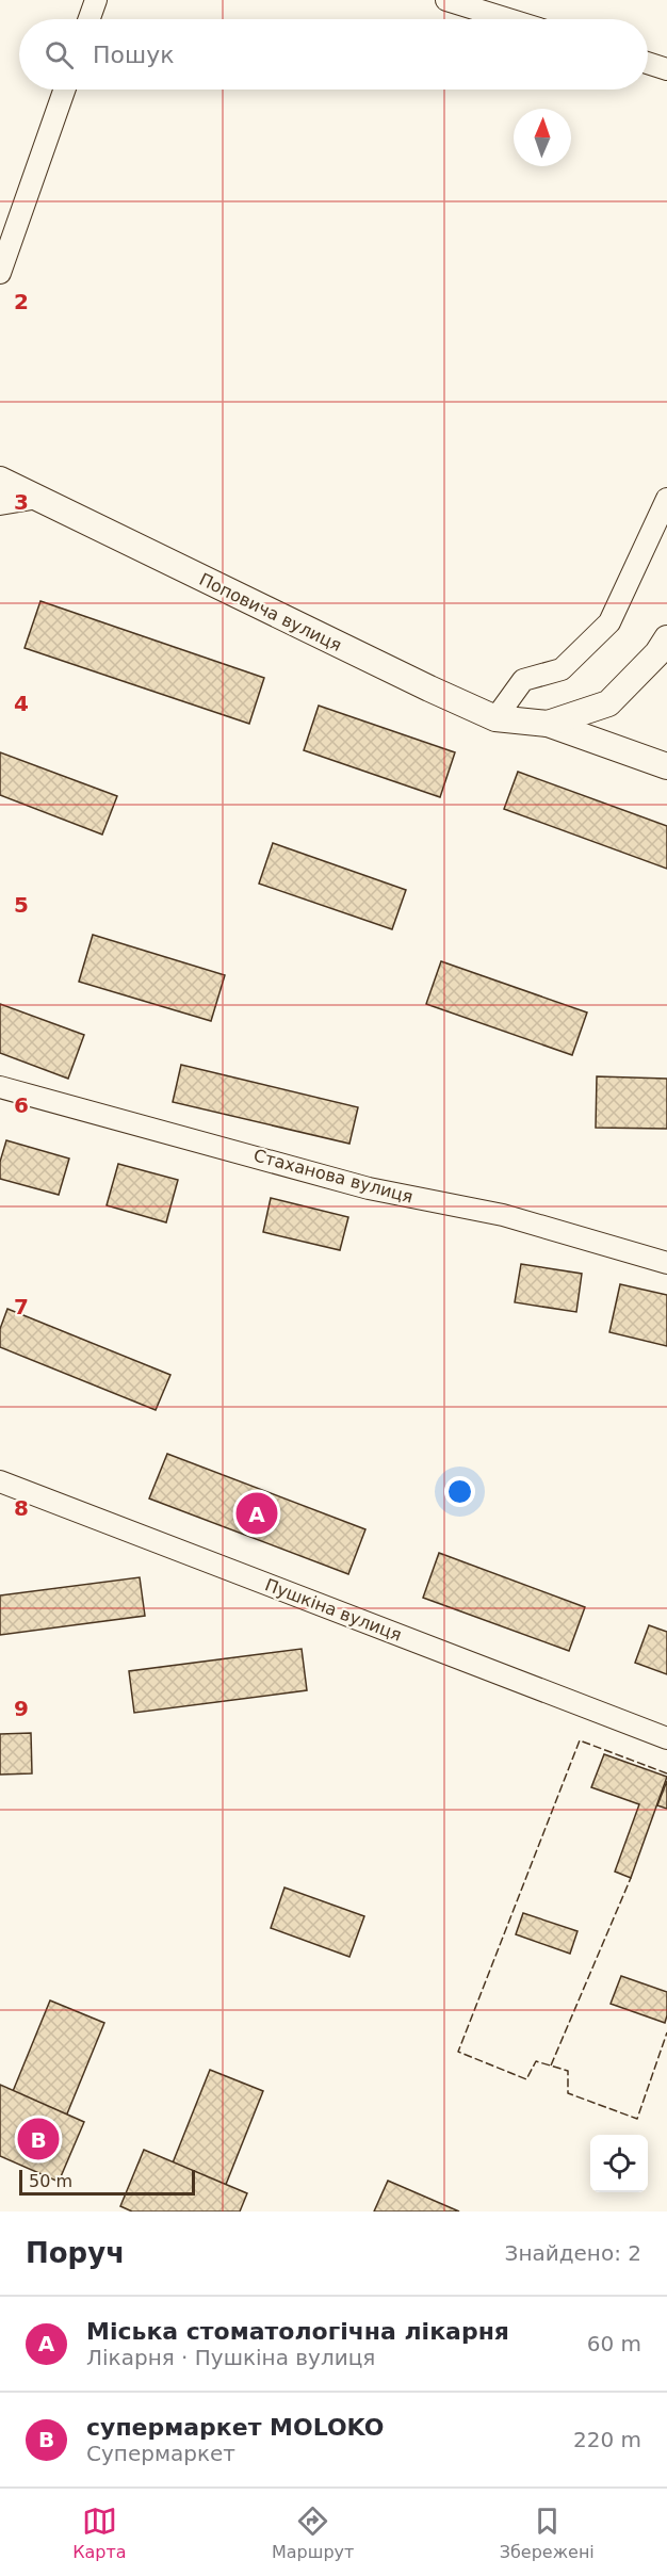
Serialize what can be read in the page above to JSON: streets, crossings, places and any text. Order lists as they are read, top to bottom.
{
  "streets": {
    "street": ["Поповича вулиця", "Стаханова вулиця", "Пушкіна вулиця"]
  },
  "scale_bar": "50 m",
  "north": "top",
  "page": {
    "search": "Пошук",
    "pins": ["A", "B"],
    "scale": "50 m",
    "heading": ["Поруч", "Знайдено: 2"],
    "list": [
      {
        "mark": "A",
        "name": "Міська стоматологічна лікарня",
        "note": "Лікарня · Пушкіна вулиця",
        "value": "60 m"
      },
      {
        "mark": "B",
        "name": "супермаркет MOLOKO",
        "note": "Супермаркет",
        "value": "220 m"
      }
    ],
    "nav": ["Карта", "Маршрут", "Збережені"]
  },
  "grid": {
    "rows": [
      "2",
      "3",
      "4",
      "5",
      "6",
      "7",
      "8",
      "9"
    ]
  }
}
